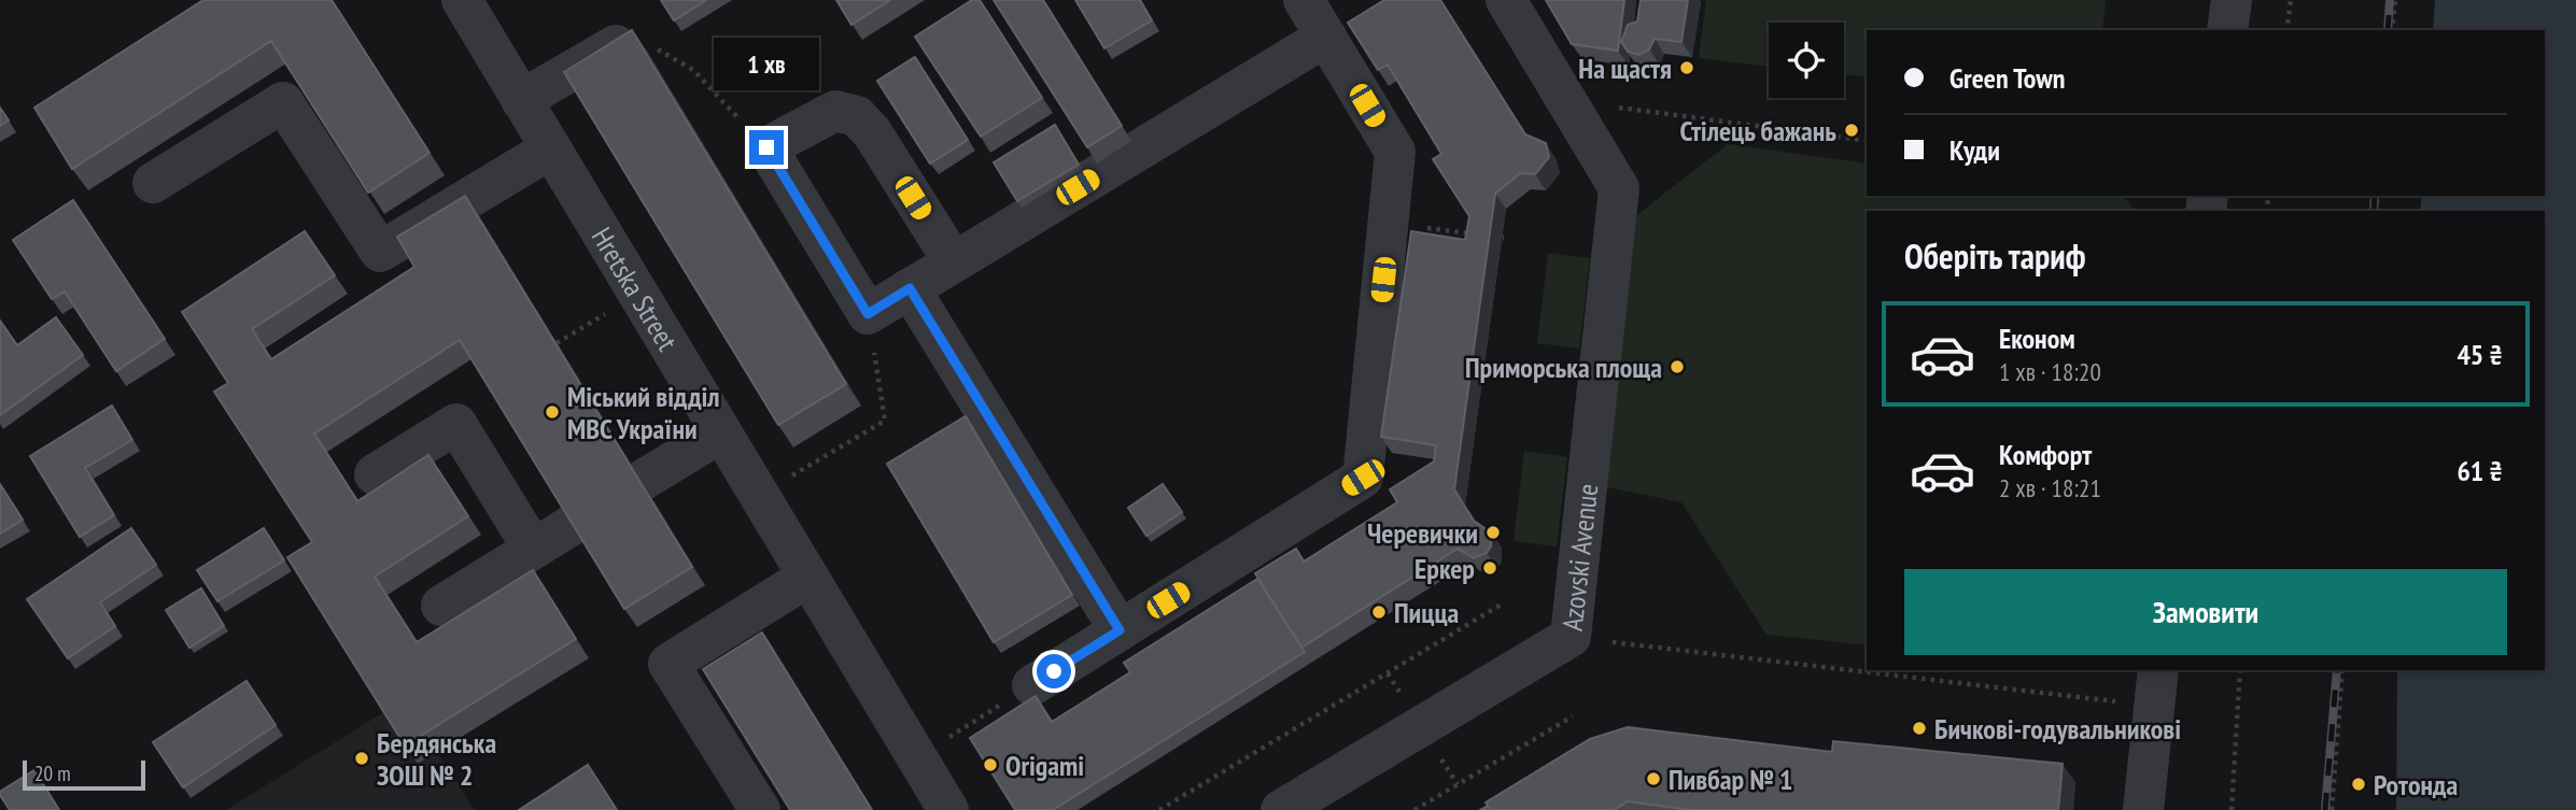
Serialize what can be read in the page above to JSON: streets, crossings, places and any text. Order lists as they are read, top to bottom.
{
  "streets": {
    "street": ["Hretska Street", "Azovski Avenue"]
  },
  "places": [
    "На щастя",
    "Стілець бажань",
    "Приморська площа",
    "Міський відділ МВС України",
    "Черевички",
    "Еркер",
    "Пицца",
    "Бичкові-годувальникові",
    "Бердянська ЗОШ № 2",
    "Origami",
    "Пивбар № 1",
    "Ротонда"
  ],
  "scale_bar": "20 m",
  "page": {
    "banner": ["Green Town", "Куди"],
    "bubble": "1 хв",
    "heading": "Оберіть тариф",
    "list": [
      {
        "name": "Економ",
        "note": "1 хв · 18:20",
        "value": "45 ₴"
      },
      {
        "name": "Комфорт",
        "note": "2 хв · 18:21",
        "value": "61 ₴"
      }
    ],
    "buttons": "Замовити",
    "scale": "20 m"
  }
}
